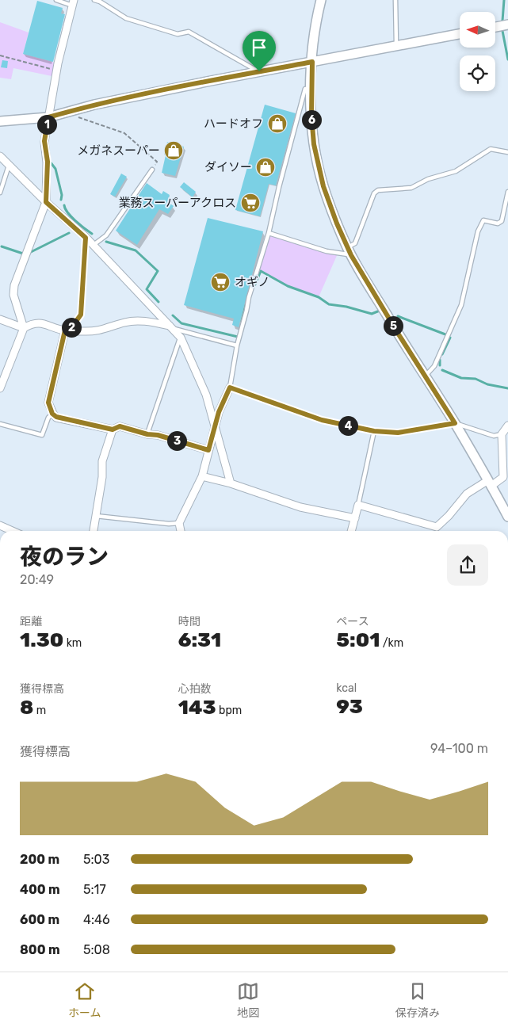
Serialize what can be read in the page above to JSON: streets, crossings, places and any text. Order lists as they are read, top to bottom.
{
  "places": {
    "shop": ["ハードオフ", "メガネスーパー", "ダイソー"],
    "supermarket": ["業務スーパーアクロス", "オギノ"]
  },
  "north": "left",
  "page": {
    "pins": [
      "6",
      "1",
      "5",
      "2",
      "4",
      "3"
    ],
    "heading": ["夜のラン", "20:49"],
    "stats": [
      ["距離", "1.30 km"],
      ["時間", "6:31"],
      ["ペース", "5:01 /km"],
      ["獲得標高", "8 m"],
      ["心拍数", "143 bpm"],
      ["kcal", "93"]
    ],
    "chart": ["獲得標高", "94–100 m"],
    "list": [
      {
        "name": "200 m",
        "note": "5:03"
      },
      {
        "name": "400 m",
        "note": "5:17"
      },
      {
        "name": "600 m",
        "note": "4:46"
      },
      {
        "name": "800 m",
        "note": "5:08"
      }
    ],
    "tabs": ["ホーム", "地図", "保存済み"]
  }
}
